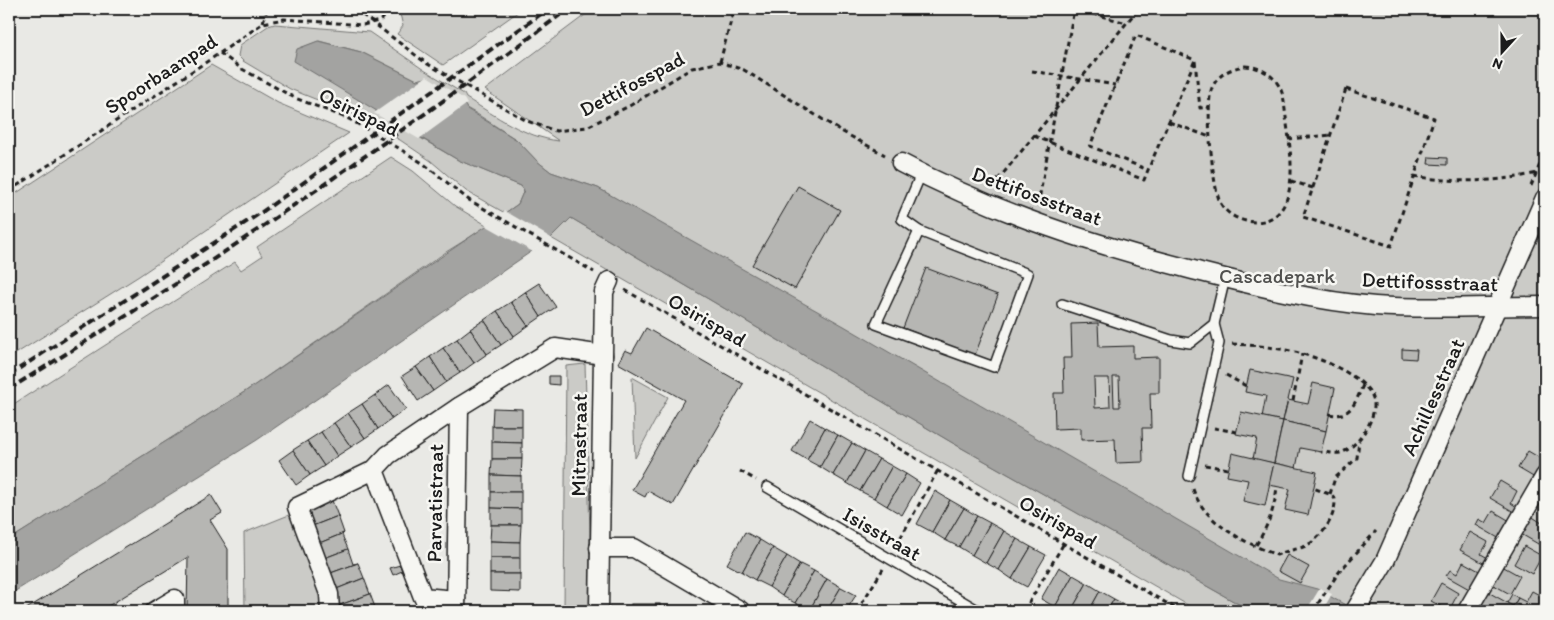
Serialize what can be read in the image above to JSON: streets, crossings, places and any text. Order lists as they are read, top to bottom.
{
  "streets": {
    "street": [
      "Dettifossstraat",
      "Achillesstraat",
      "Mitrastraat",
      "Parvatistraat"
    ],
    "lane": ["Isisstraat"],
    "path": ["Spoorbaanpad", "Dettifosspad", "Osirispad"]
  },
  "crossings": [
    ["Spoorbaanpad", "Dettifosspad"],
    ["Spoorbaanpad", "Osirispad"],
    ["Dettifosspad", "Dettifossstraat"],
    ["Osirispad", "Mitrastraat"],
    ["Dettifossstraat", "Achillesstraat"],
    ["Mitrastraat", "Parvatistraat"]
  ],
  "parks": ["Cascadepark"],
  "north": "bottom"
}
